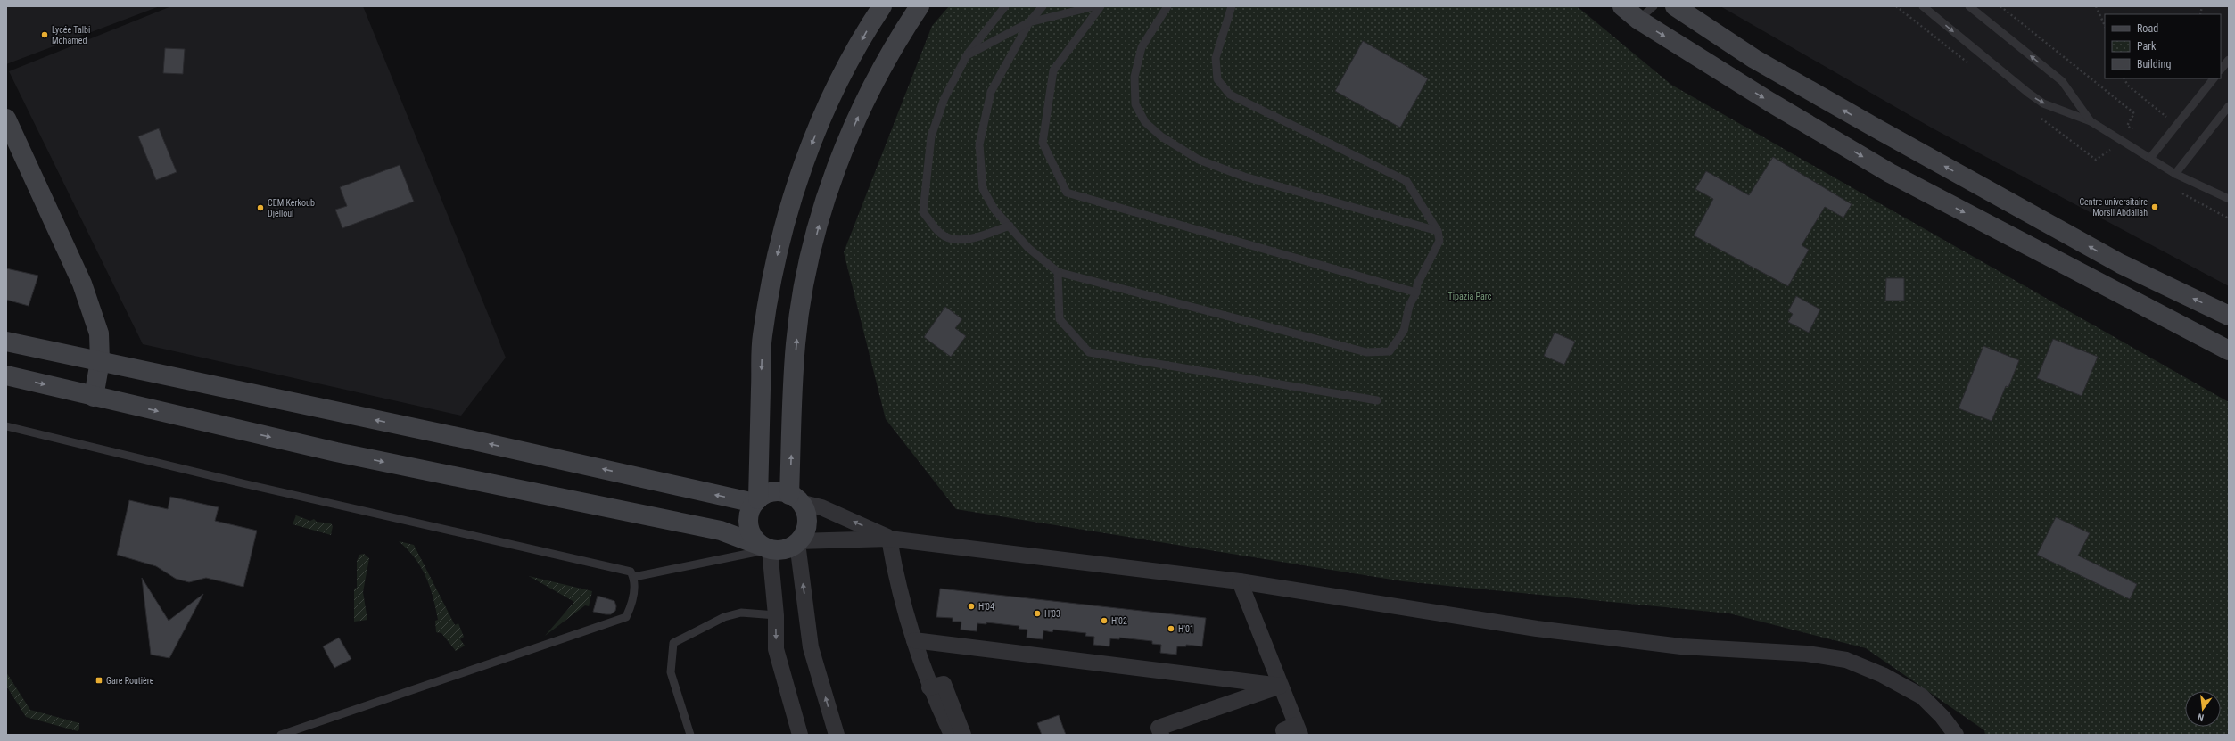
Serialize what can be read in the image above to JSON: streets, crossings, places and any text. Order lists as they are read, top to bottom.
{
  "parks": ["Tipazia Parc"],
  "places": {
    "other": [
      "Lycée Talbi Mohamed",
      "Centre universitaire Morsli Abdallah",
      "CEM Kerkoub Djelloul",
      "H'04",
      "H'03",
      "H'02",
      "H'01"
    ],
    "transit": ["Gare Routière"]
  },
  "legend": ["Road", "Park", "Building"],
  "north": "bottom"
}
